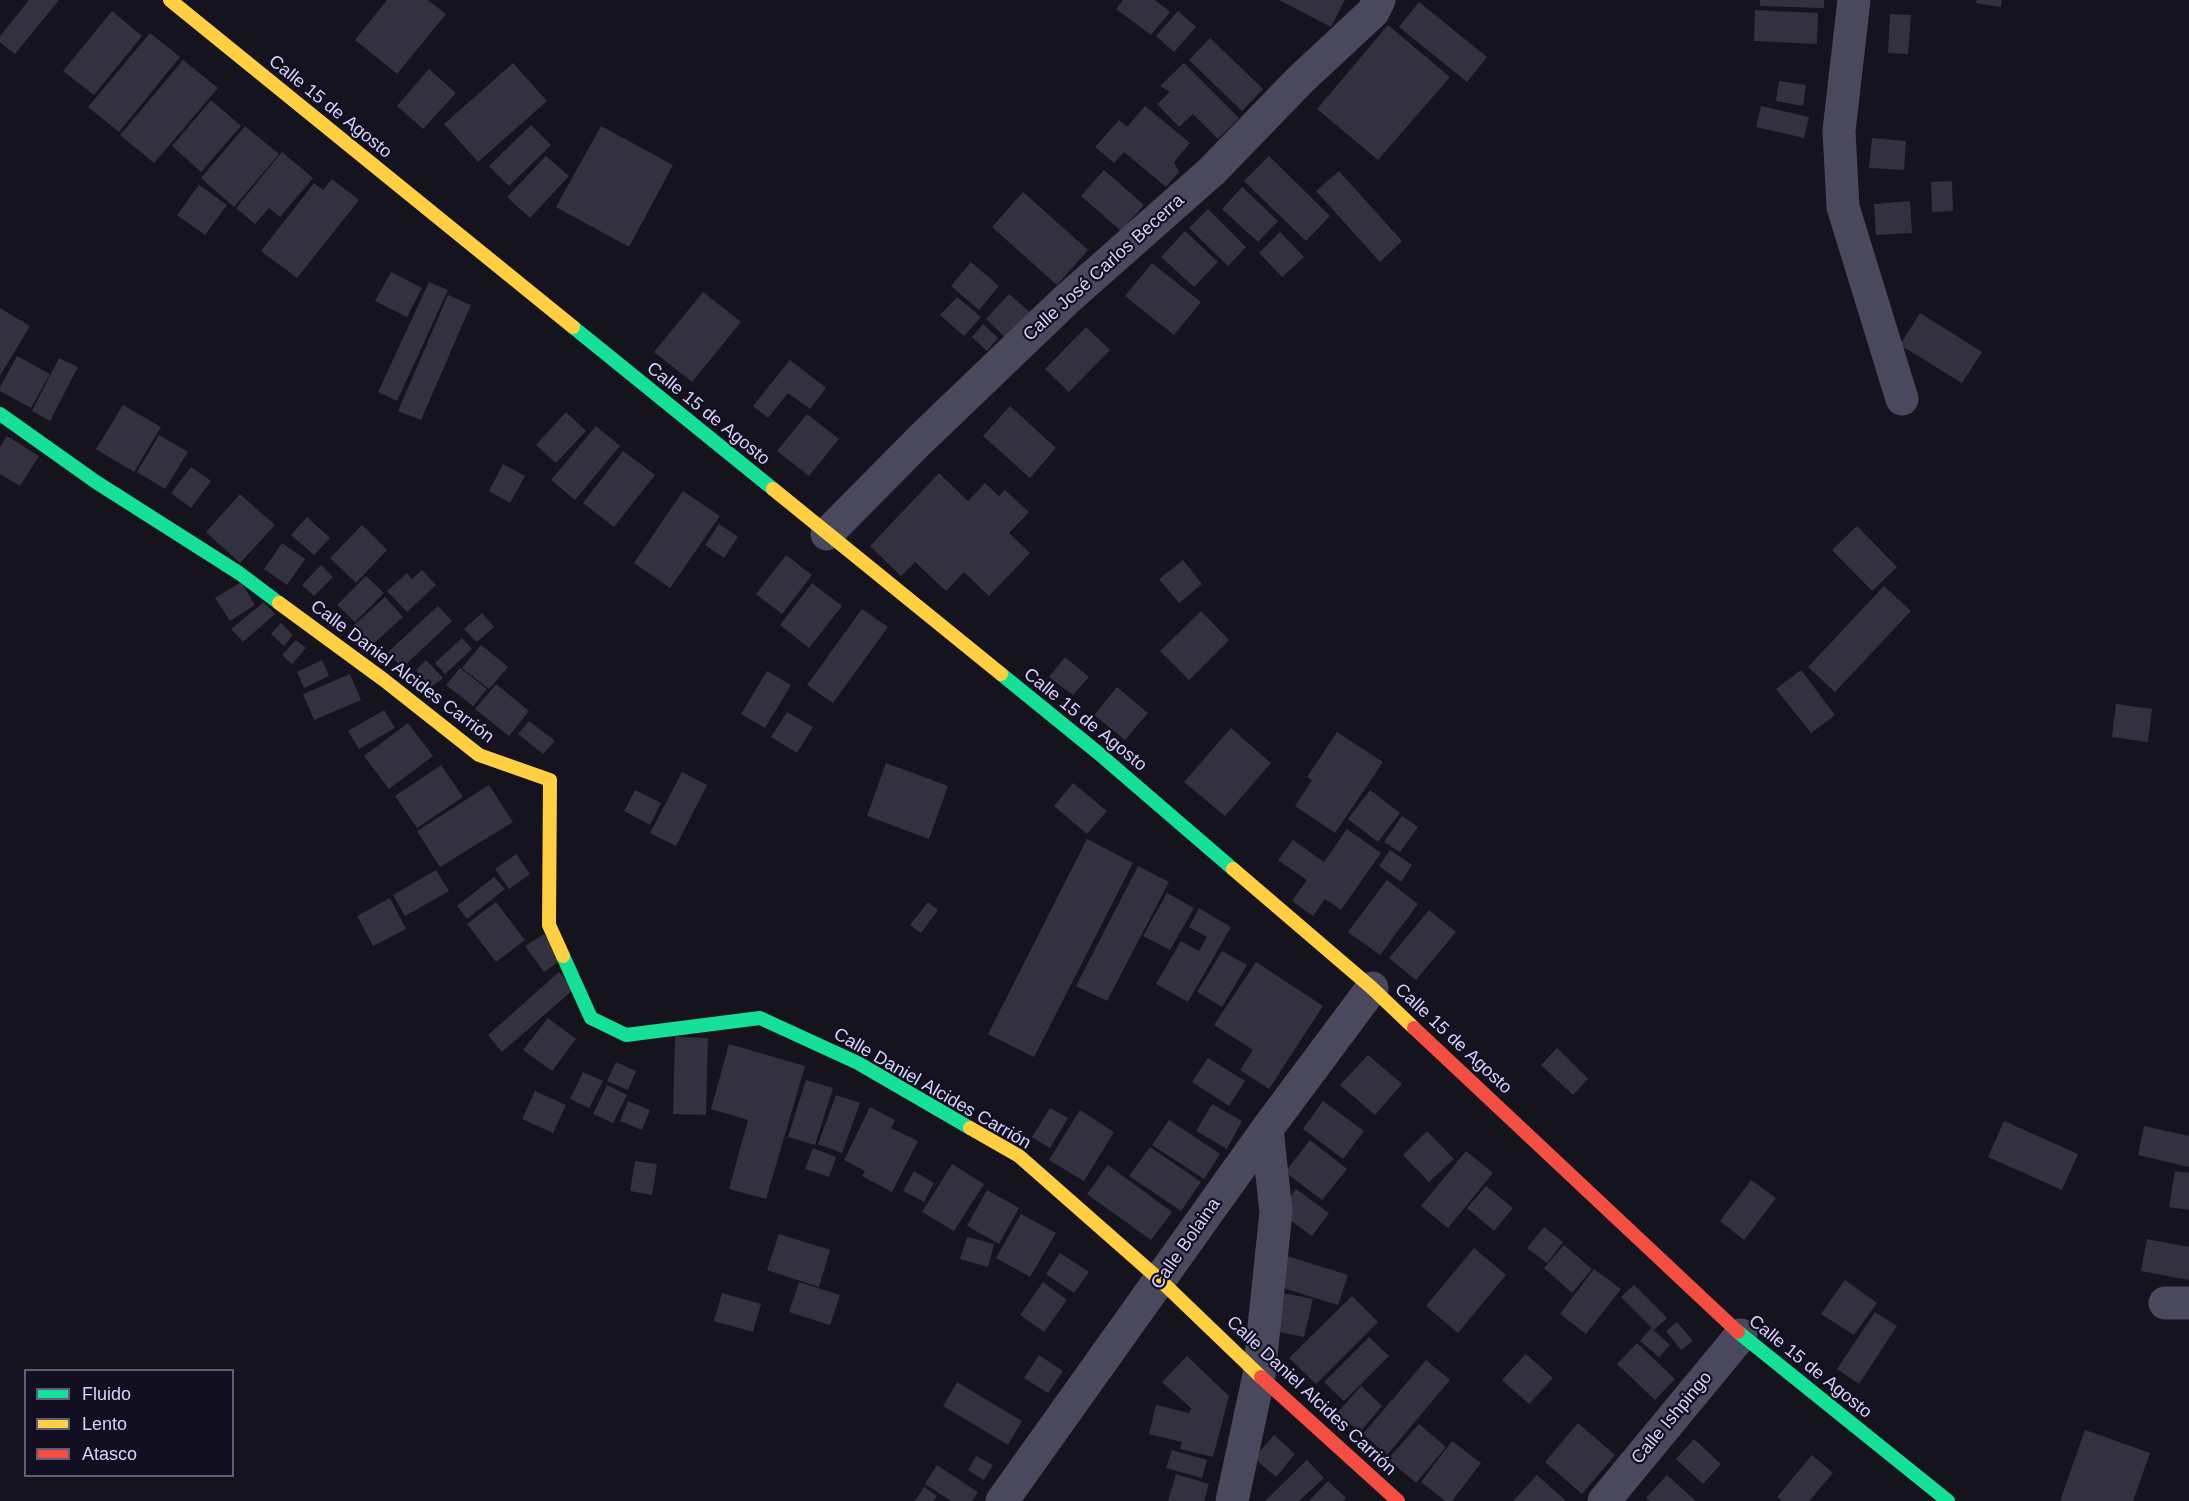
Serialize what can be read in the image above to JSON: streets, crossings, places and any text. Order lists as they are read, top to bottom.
{
  "streets": {
    "street": [
      "Calle 15 de Agosto",
      "Calle José Carlos Becerra",
      "Calle Daniel Alcides Carrión",
      "Calle Bolaina",
      "Calle Ishpingo"
    ]
  },
  "crossings": [
    ["Calle 15 de Agosto", "Calle José Carlos Becerra"],
    ["Calle 15 de Agosto", "Calle Bolaina"],
    ["Calle 15 de Agosto", "Calle Ishpingo"],
    ["Calle Daniel Alcides Carrión", "Calle Bolaina"]
  ],
  "legend": ["Fluido", "Lento", "Atasco"]
}
